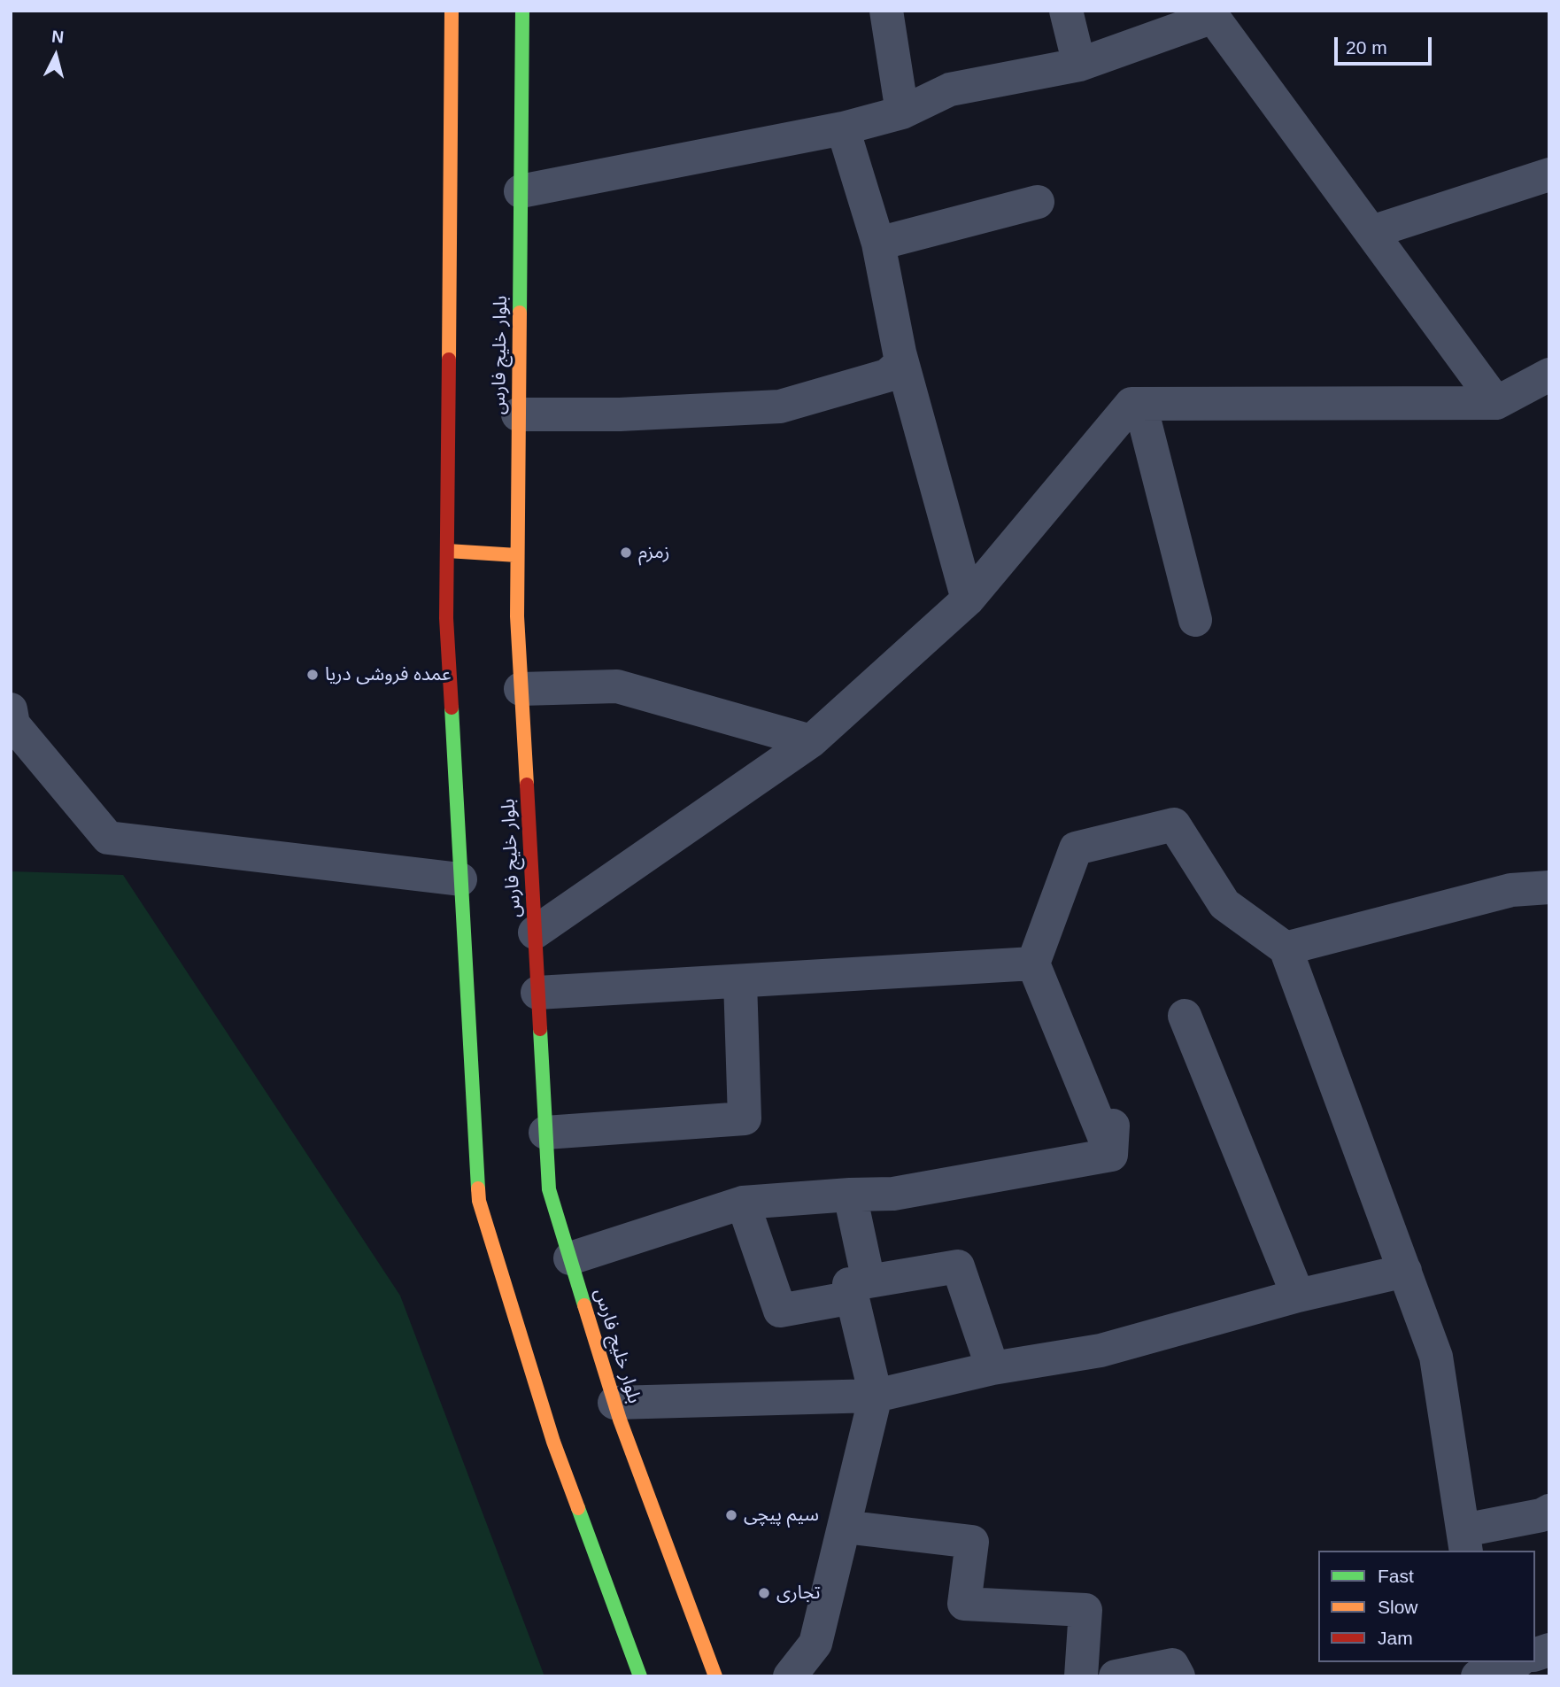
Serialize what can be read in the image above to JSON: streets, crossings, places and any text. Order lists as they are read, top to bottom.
{
  "streets": {
    "highway": ["بلوار خلیج فارس"]
  },
  "places": [
    "زمزم",
    "عمده فروشی دریا",
    "سیم پیچی",
    "تجاری"
  ],
  "legend": ["Fast", "Slow", "Jam"],
  "scale_bar": "20 m",
  "north": "top"
}
